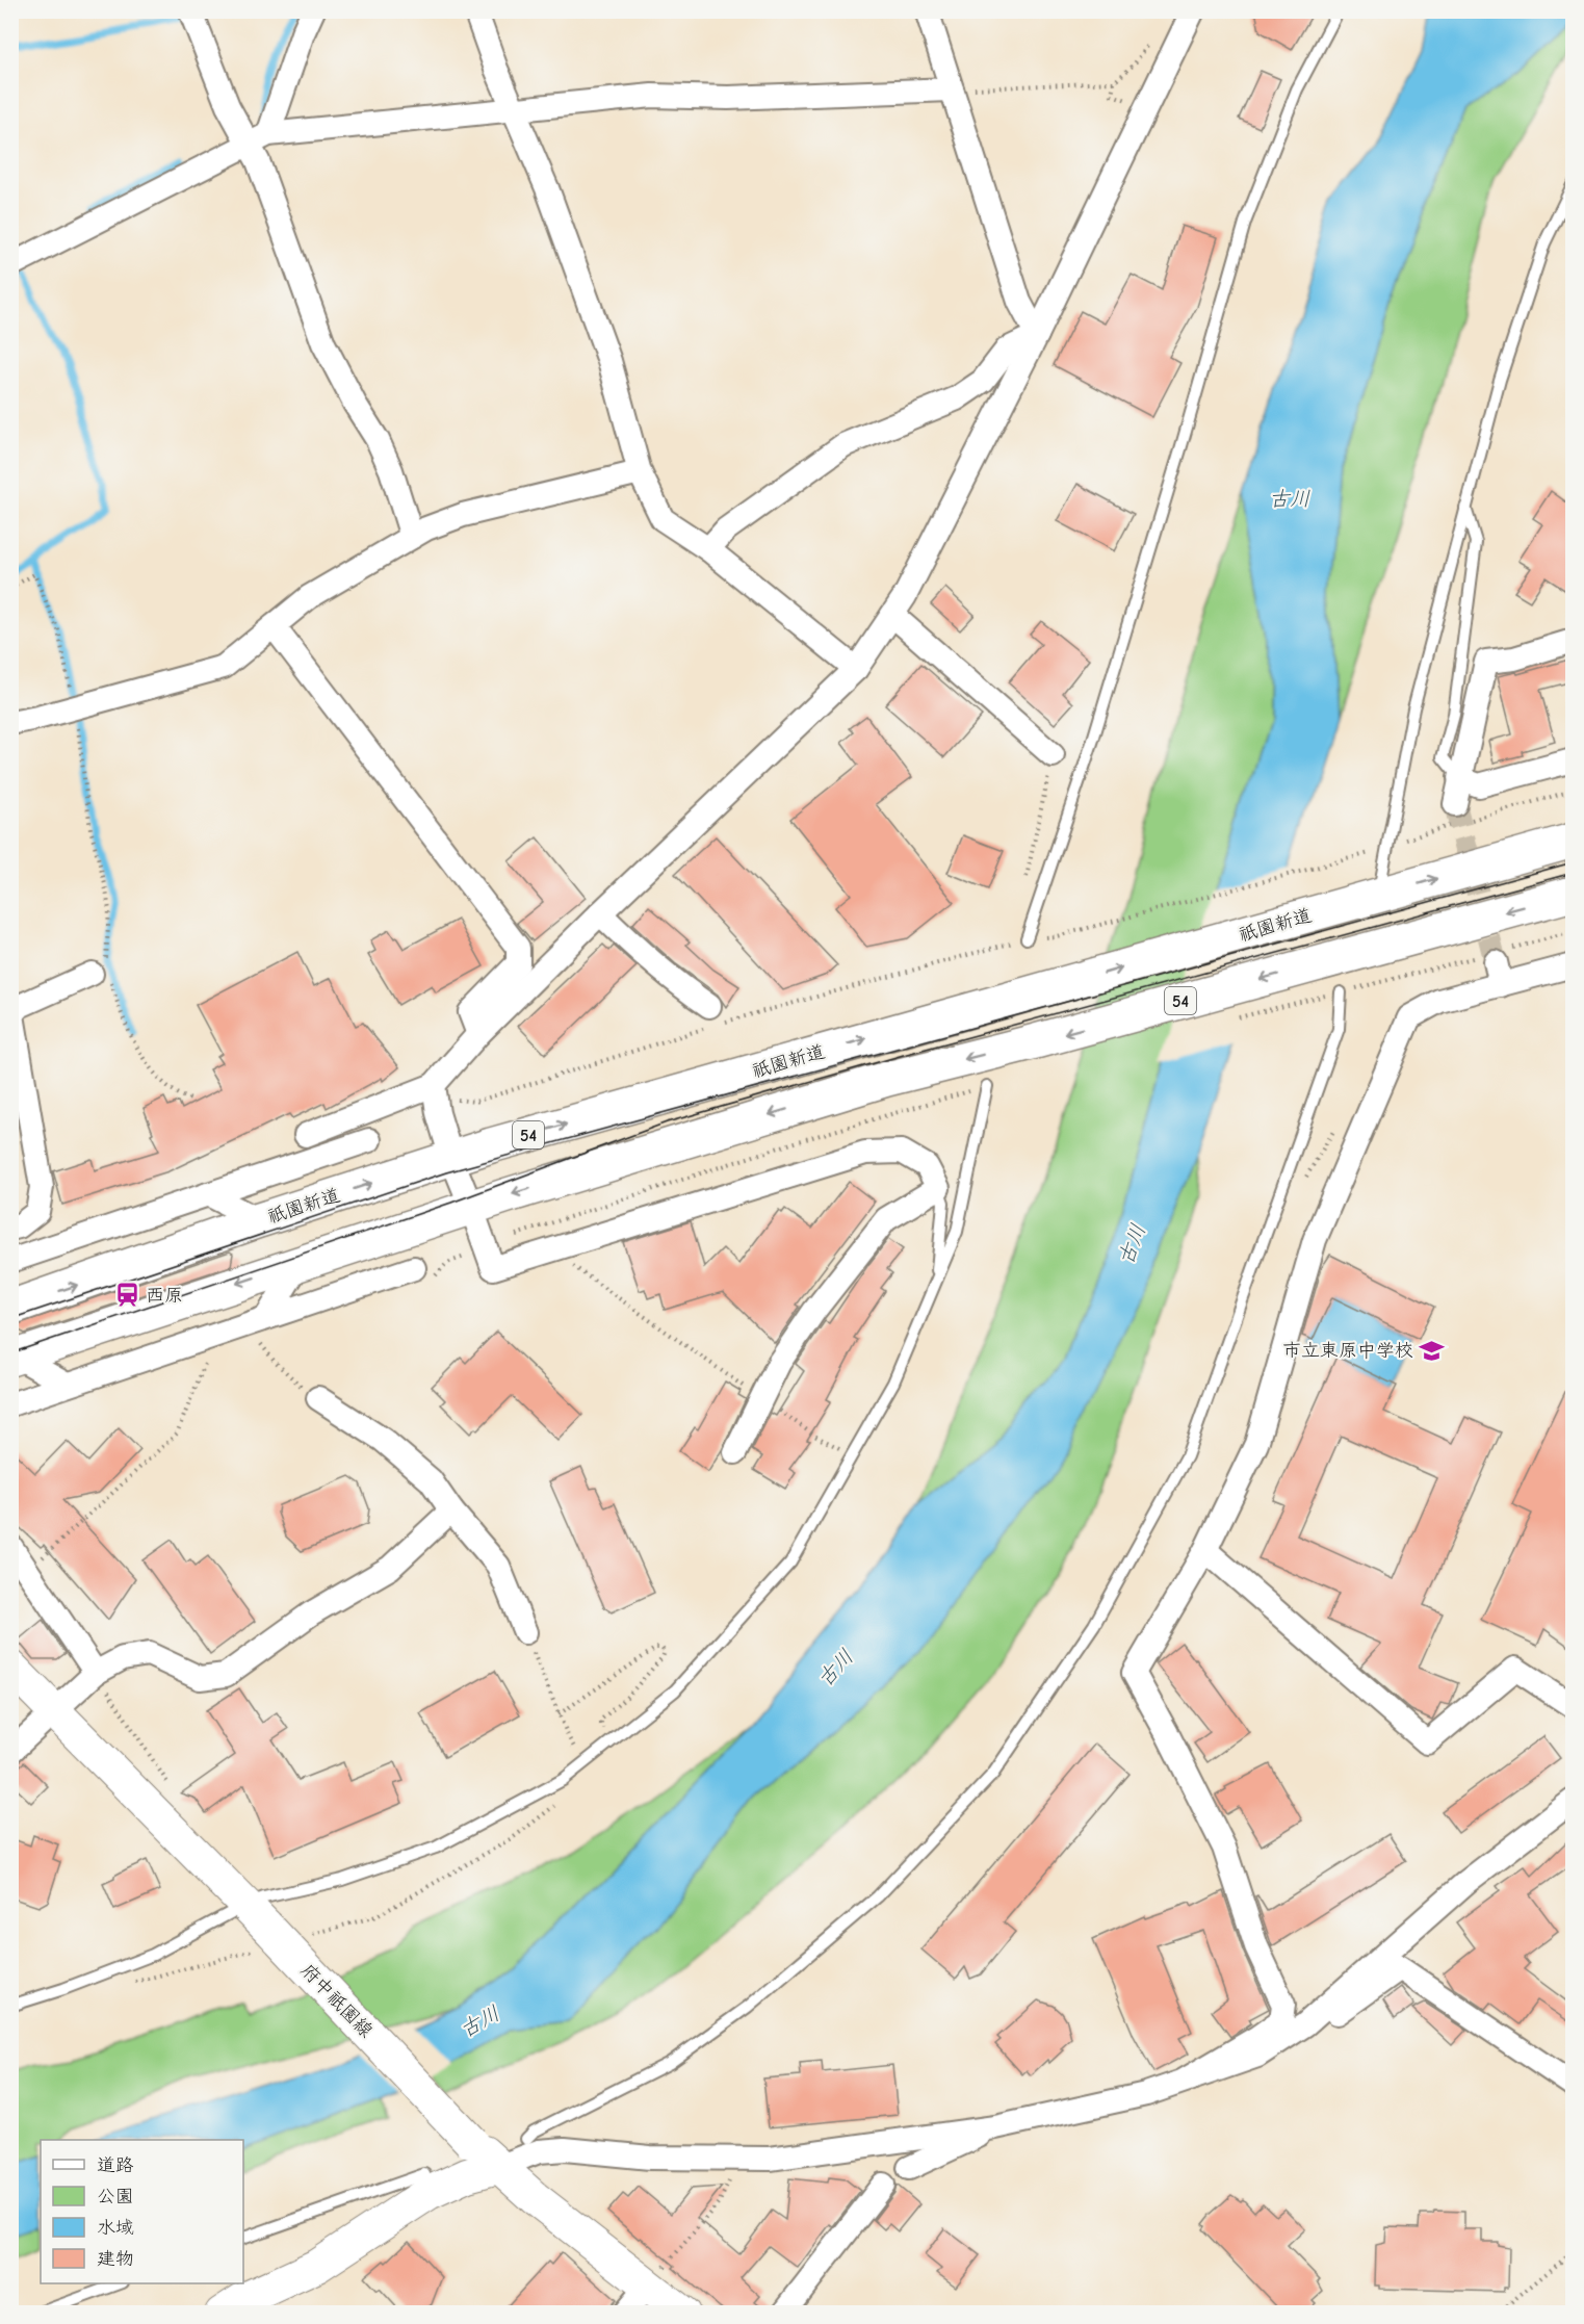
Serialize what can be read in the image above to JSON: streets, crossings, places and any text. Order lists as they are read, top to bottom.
{
  "streets": {
    "highway": ["祇園新道", "54"],
    "main road": ["府中祇園線"]
  },
  "water": ["古川"],
  "places": {
    "station": ["西原"],
    "school or university": ["市立東原中学校"]
  },
  "legend": [
    "道路",
    "公園",
    "水域",
    "建物"
  ]
}
